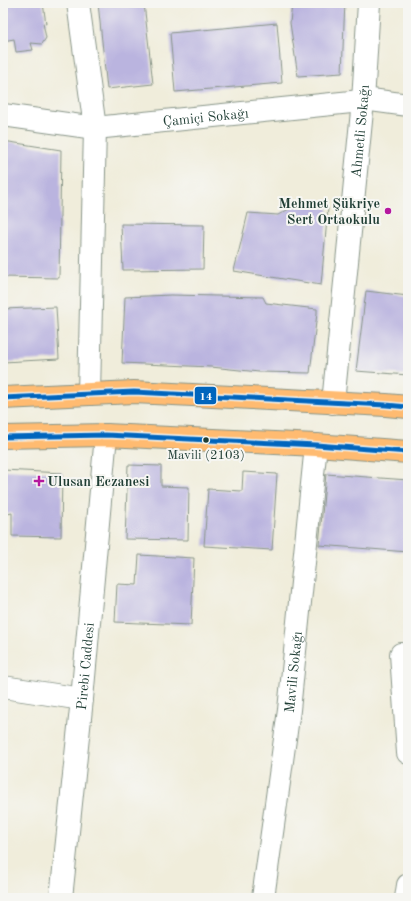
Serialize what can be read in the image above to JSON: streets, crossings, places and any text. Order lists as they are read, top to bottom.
{
  "streets": {
    "street": [
      "Çamiçi Sokağı",
      "Ahmetli Sokağı",
      "Pirebi Caddesi",
      "Mavili Sokağı"
    ]
  },
  "crossings": [
    ["Çamiçi Sokağı", "Ahmetli Sokağı"]
  ],
  "places": {
    "other": ["Mehmet Şükriye Sert Ortaokulu", "Mavili (2103)"],
    "health": ["Ulusan Eczanesi"]
  },
  "lines": ["transit line 14"]
}
